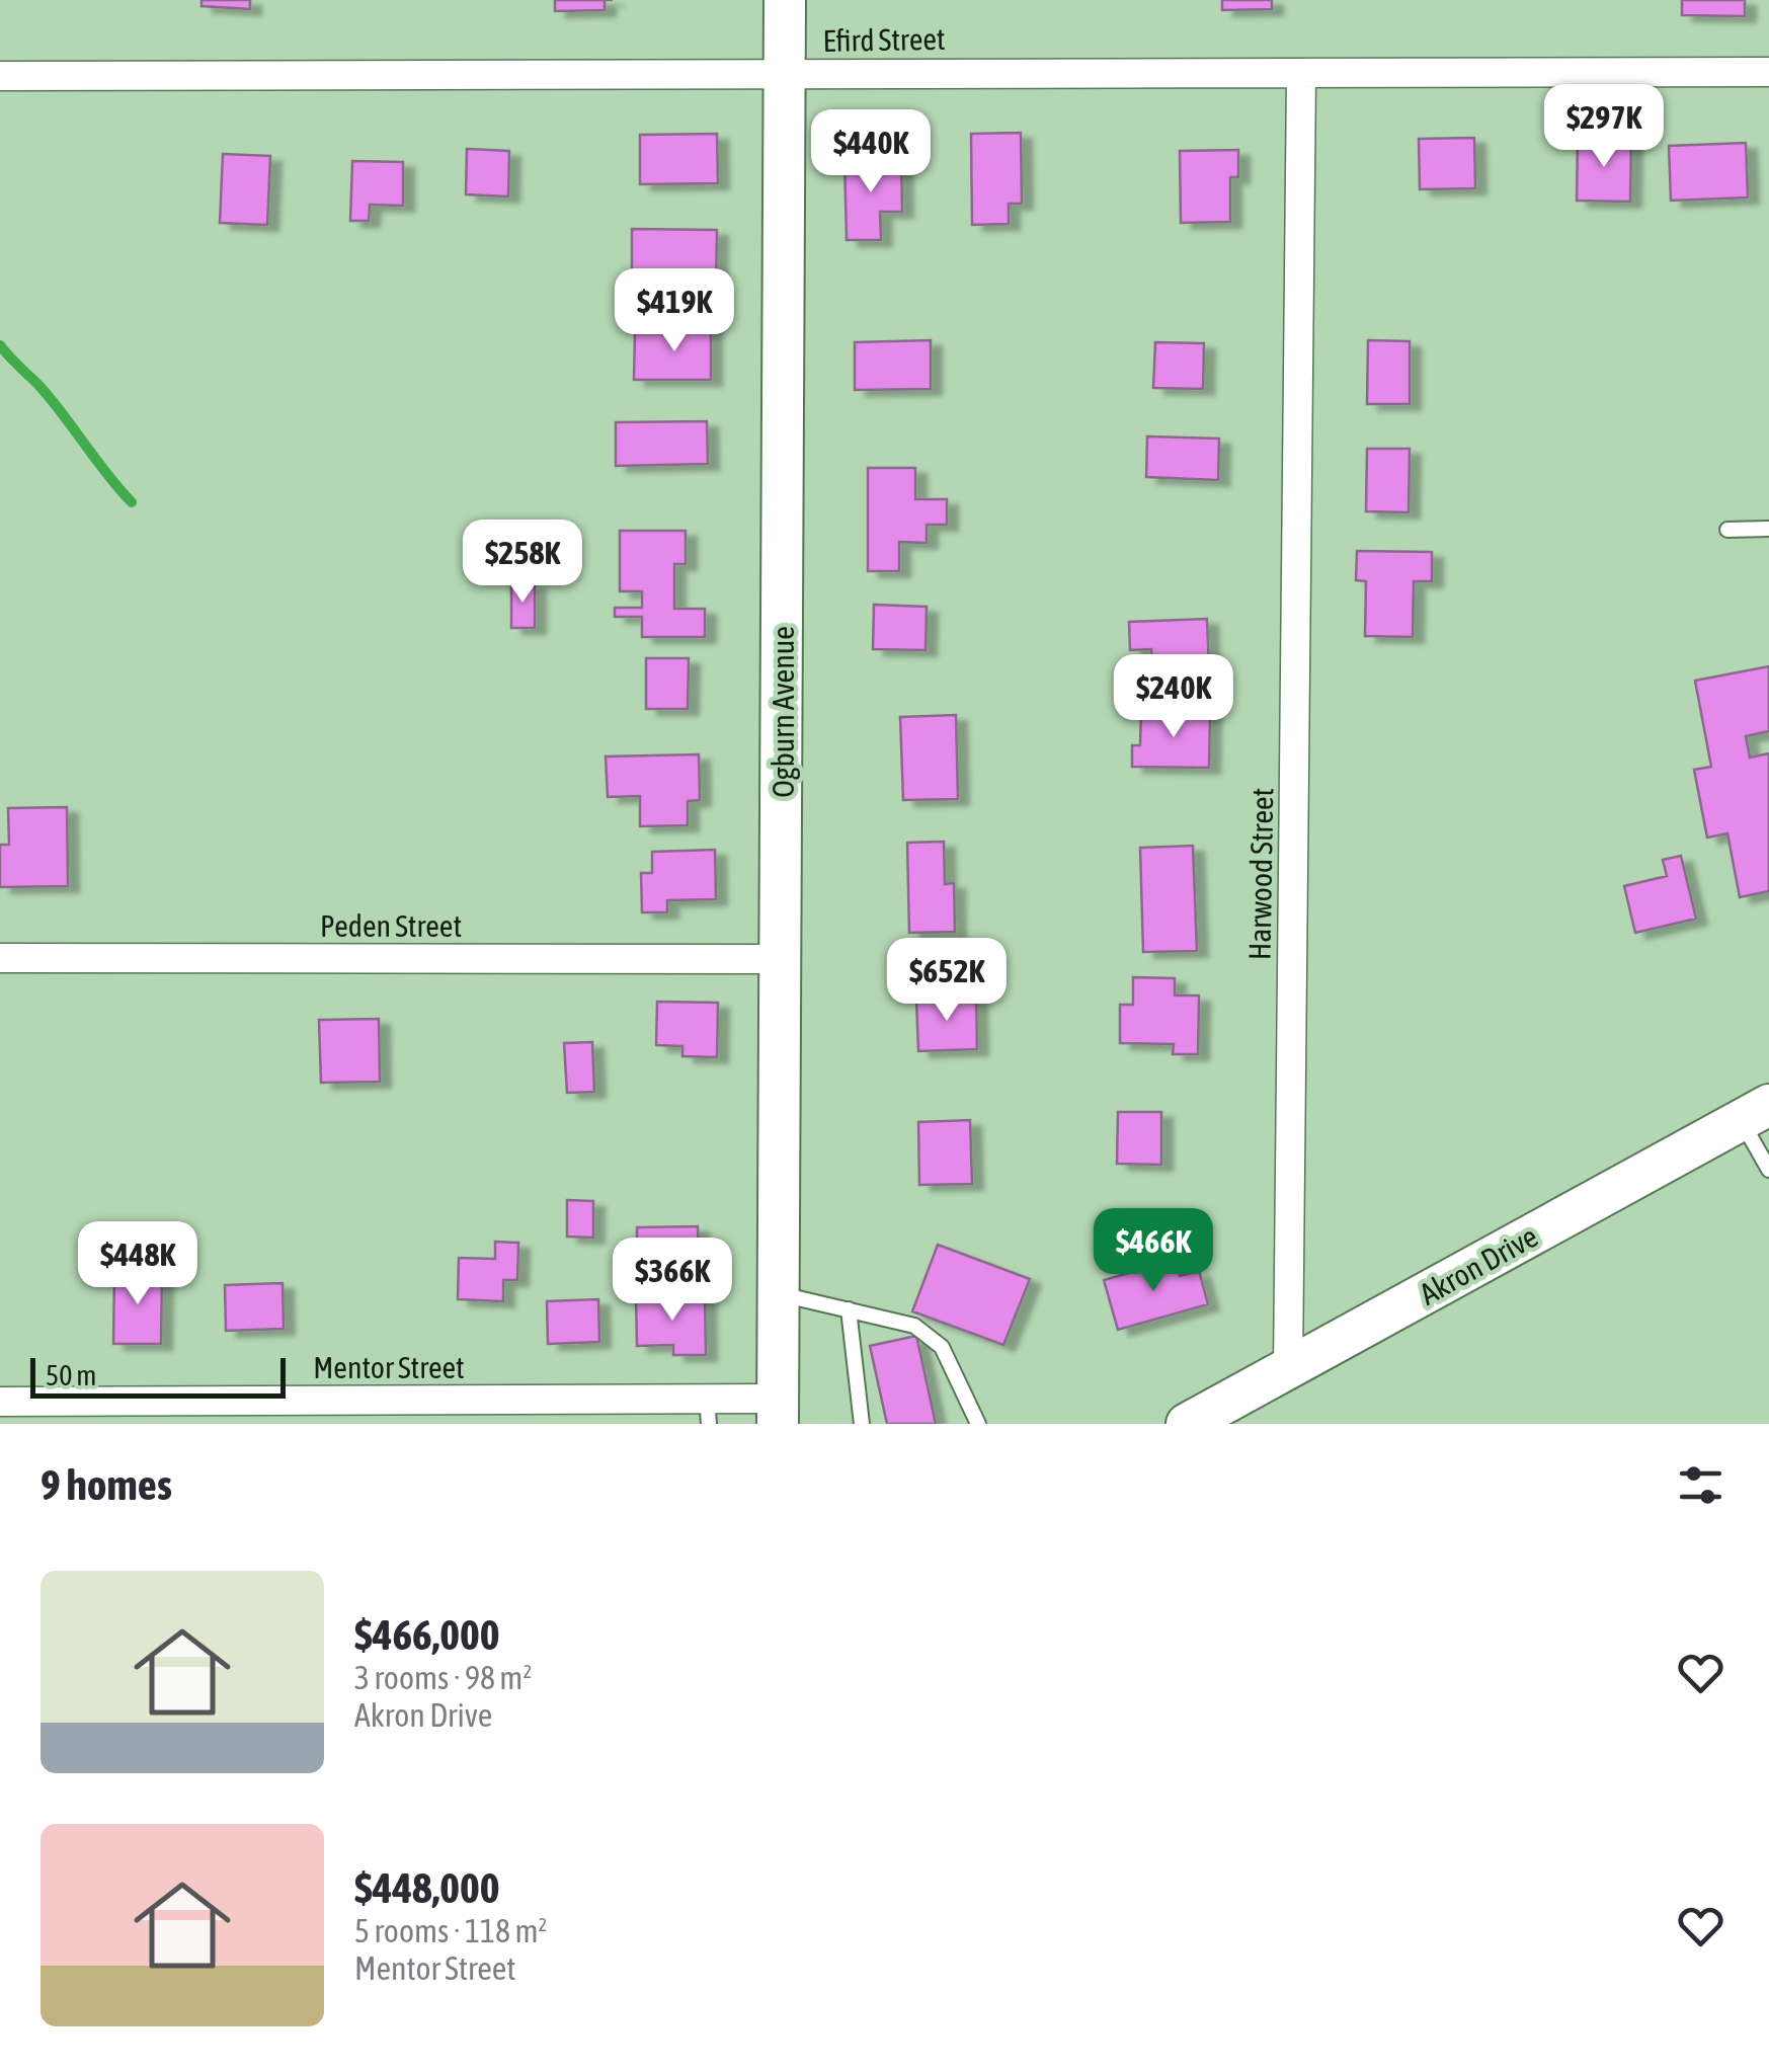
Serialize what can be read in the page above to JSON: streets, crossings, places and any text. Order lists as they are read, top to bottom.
{
  "streets": {
    "street": [
      "Efird Street",
      "Ogburn Avenue",
      "Harwood Street",
      "Peden Street",
      "Akron Drive",
      "Mentor Street"
    ]
  },
  "crossings": [
    ["Efird Street", "Ogburn Avenue"],
    ["Efird Street", "Harwood Street"],
    ["Ogburn Avenue", "Peden Street"],
    ["Ogburn Avenue", "Mentor Street"],
    ["Harwood Street", "Akron Drive"]
  ],
  "scale_bar": "50 m",
  "page": {
    "price": [
      "$297K",
      "$440K",
      "$419K",
      "$258K",
      "$240K",
      "$652K",
      "$466K",
      "$448K",
      "$366K"
    ],
    "scale": "50 m",
    "heading": "9 homes",
    "list": [
      {
        "name": "$466,000",
        "note": "3 rooms · 98 m² · Akron Drive"
      },
      {
        "name": "$448,000",
        "note": "5 rooms · 118 m² · Mentor Street"
      }
    ]
  }
}
